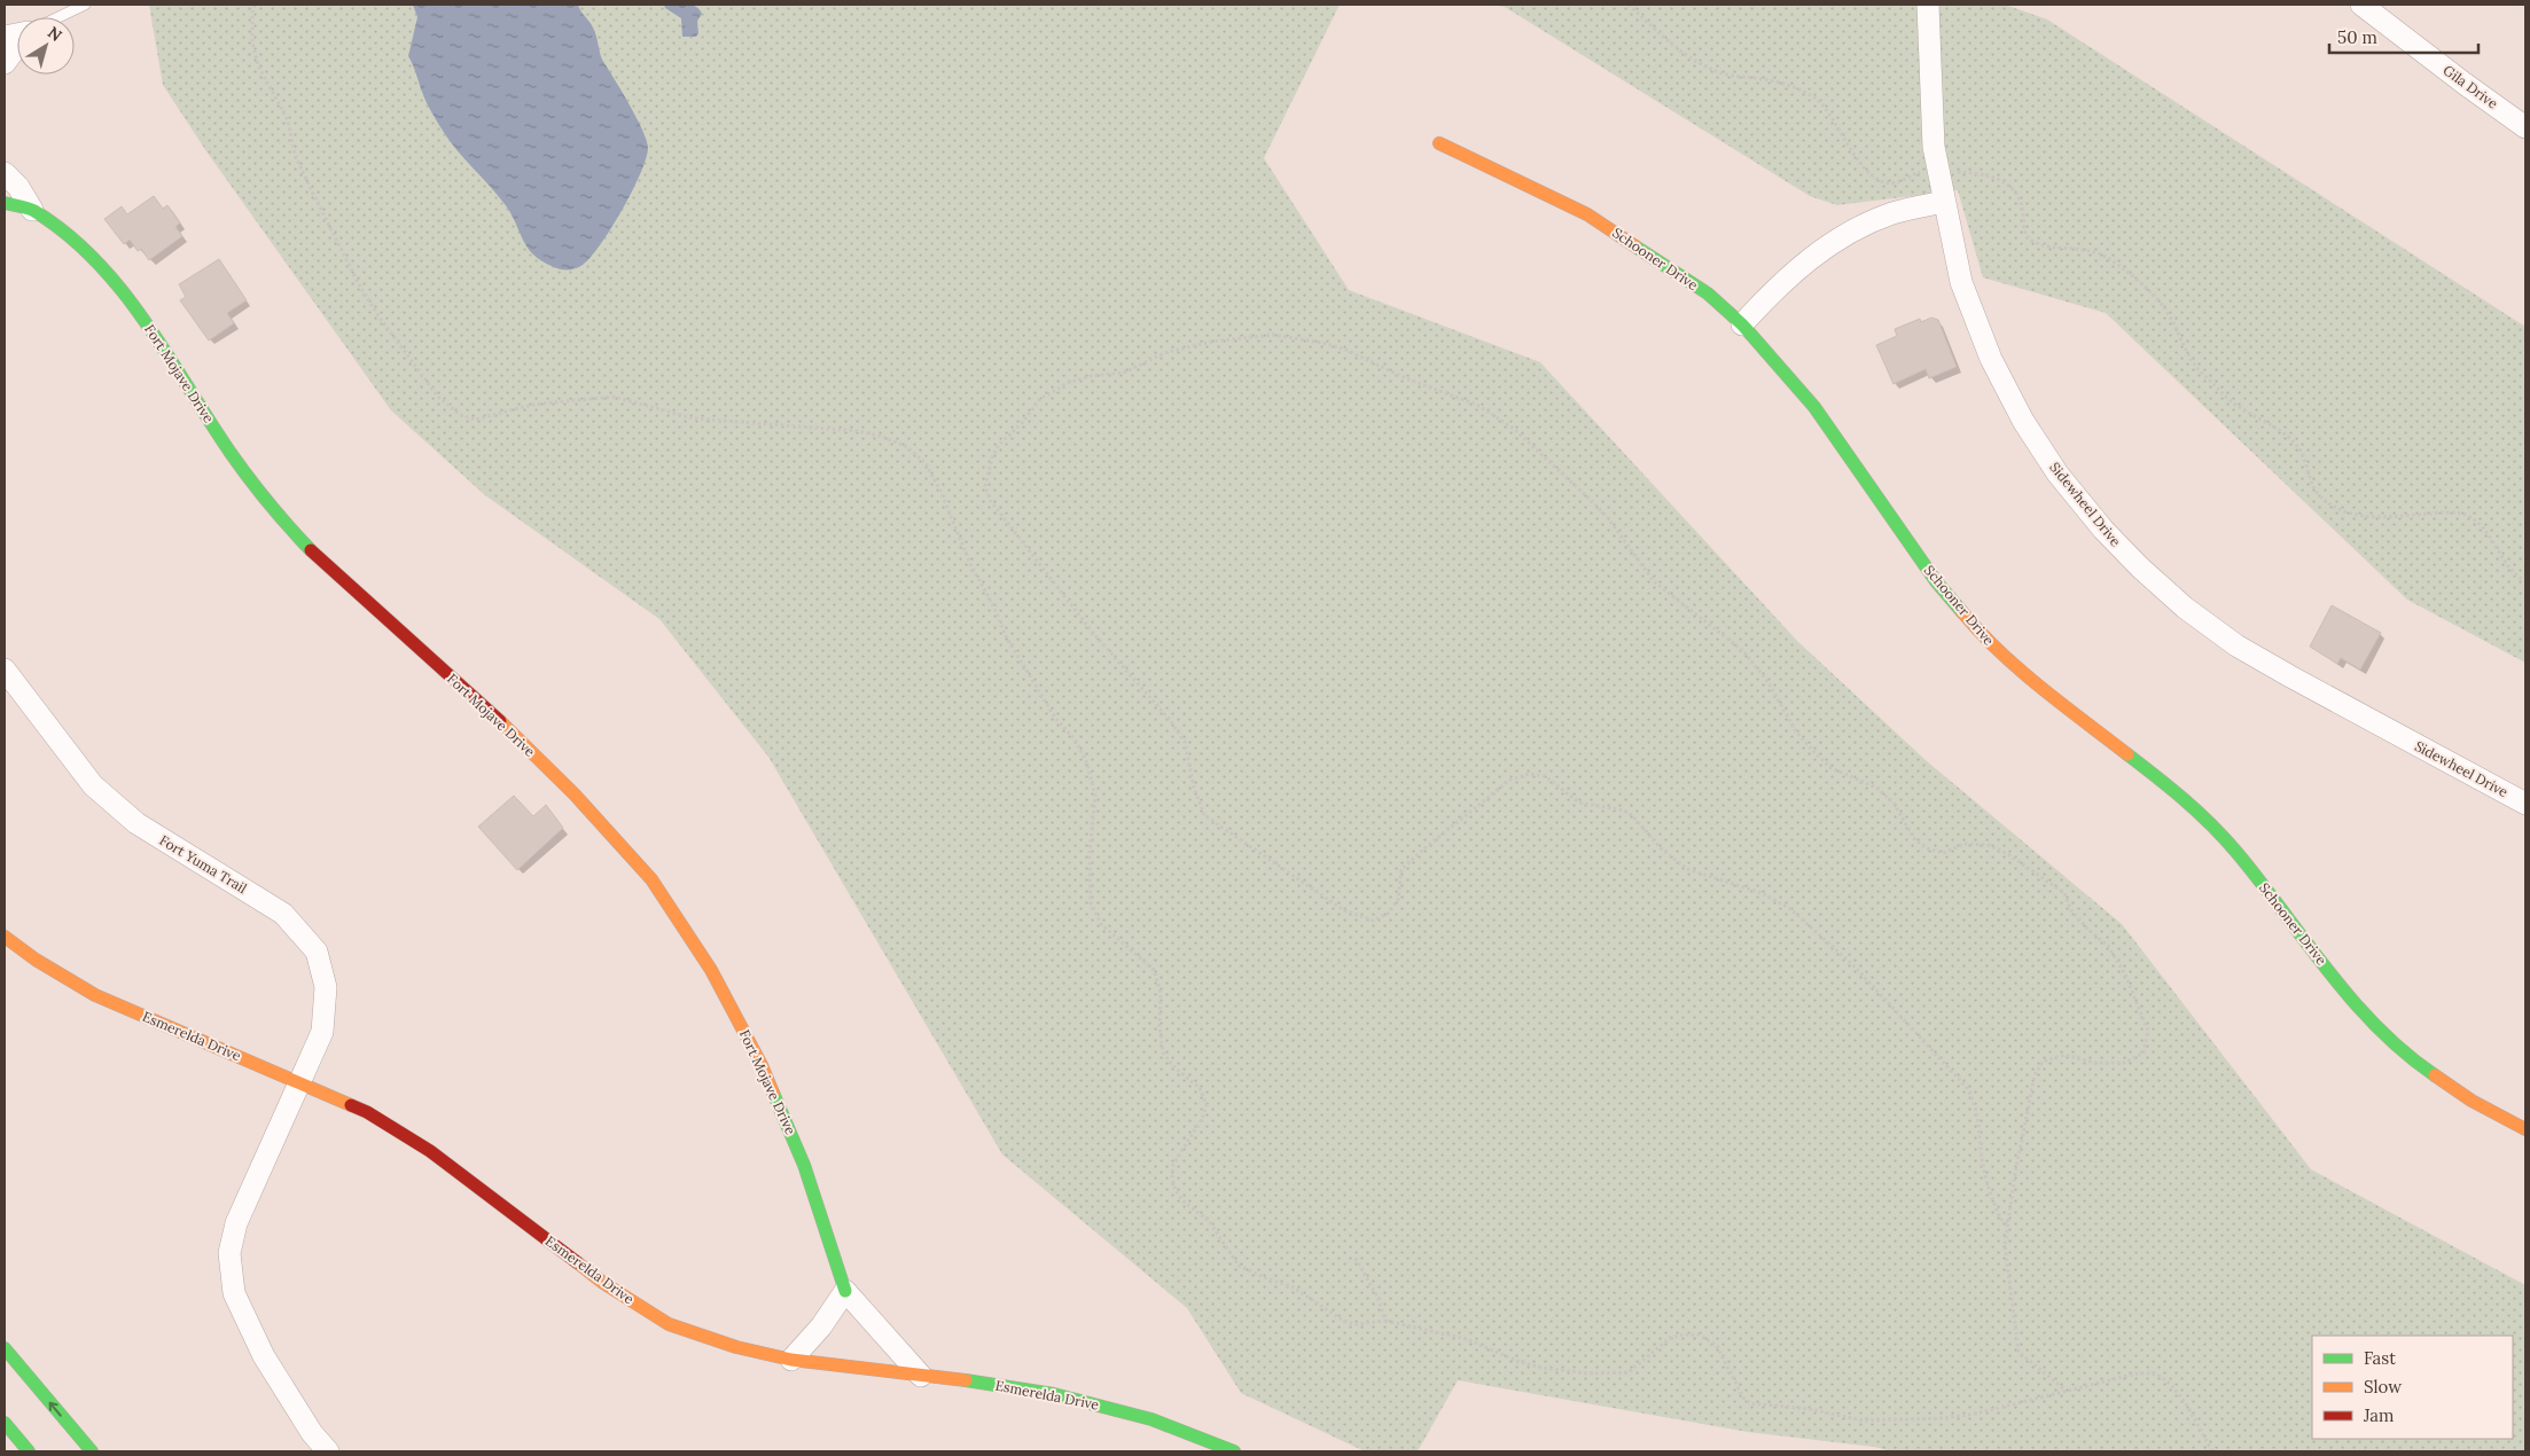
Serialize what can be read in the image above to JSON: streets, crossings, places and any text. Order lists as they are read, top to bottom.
{
  "streets": {
    "street": [
      "Gila Drive",
      "Schooner Drive",
      "Fort Mojave Drive",
      "Sidewheel Drive",
      "Fort Yuma Trail",
      "Esmerelda Drive"
    ]
  },
  "crossings": [
    ["Fort Yuma Trail", "Esmerelda Drive"]
  ],
  "legend": ["Fast", "Slow", "Jam"],
  "scale_bar": "50 m",
  "north": "top right"
}
